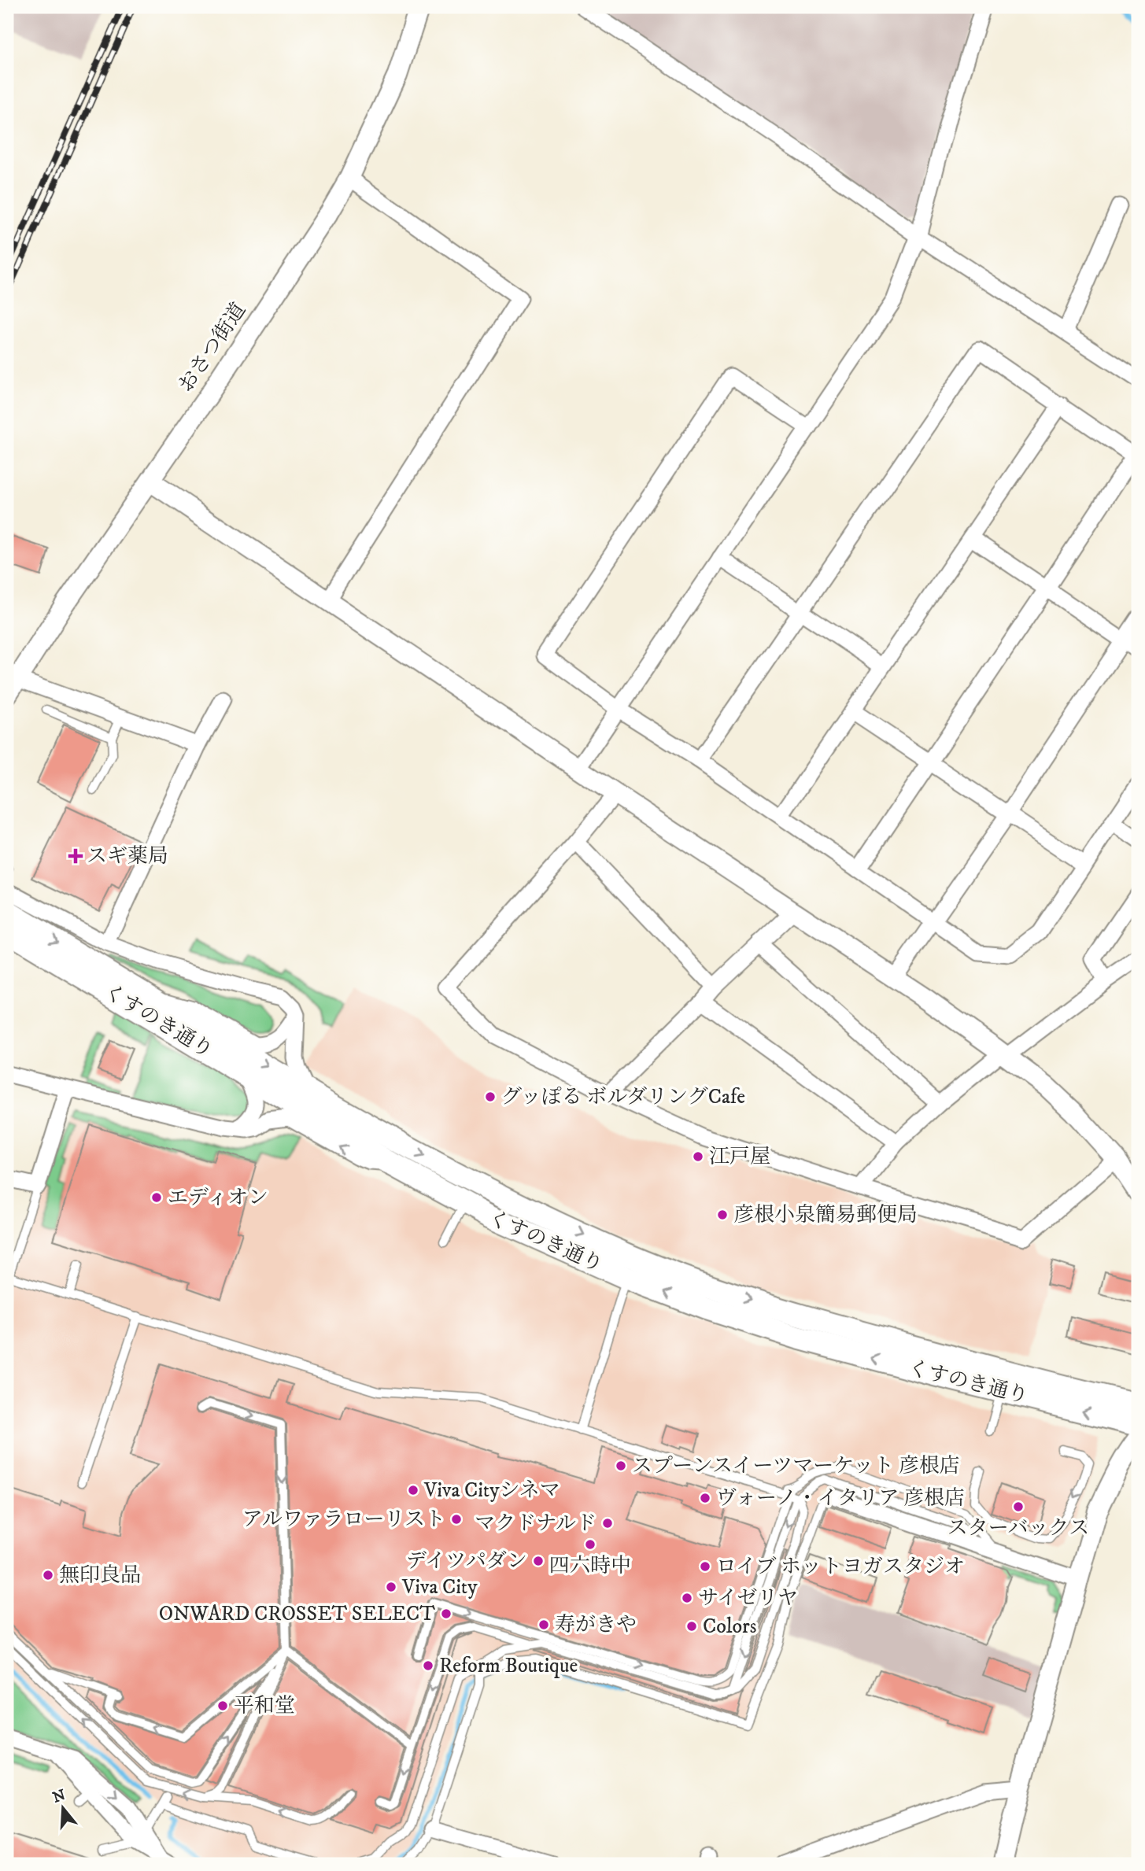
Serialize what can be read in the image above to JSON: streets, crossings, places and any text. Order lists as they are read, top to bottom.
{
  "streets": {
    "main road": ["くすのき通り"],
    "street": ["おさつ街道"]
  },
  "places": {
    "health": ["スギ薬局"],
    "other": [
      "グッぽる ボルダリングCafe",
      "江戸屋",
      "エディオン",
      "彦根小泉簡易郵便局",
      "スプーンスイーツマーケット 彦根店",
      "Viva Cityシネマ",
      "ヴォーノ・イタリア 彦根店",
      "スターバックス",
      "アルワァラローリスト",
      "マクドナルド",
      "四六時中",
      "デイツパダン",
      "ロイブ ホットヨガスタジオ",
      "無印良品",
      "Viva City",
      "サイゼリヤ",
      "ONWARD CROSSET SELECT",
      "寿がきや",
      "Colors",
      "Reform Boutique",
      "平和堂"
    ]
  },
  "north": "top"
}
